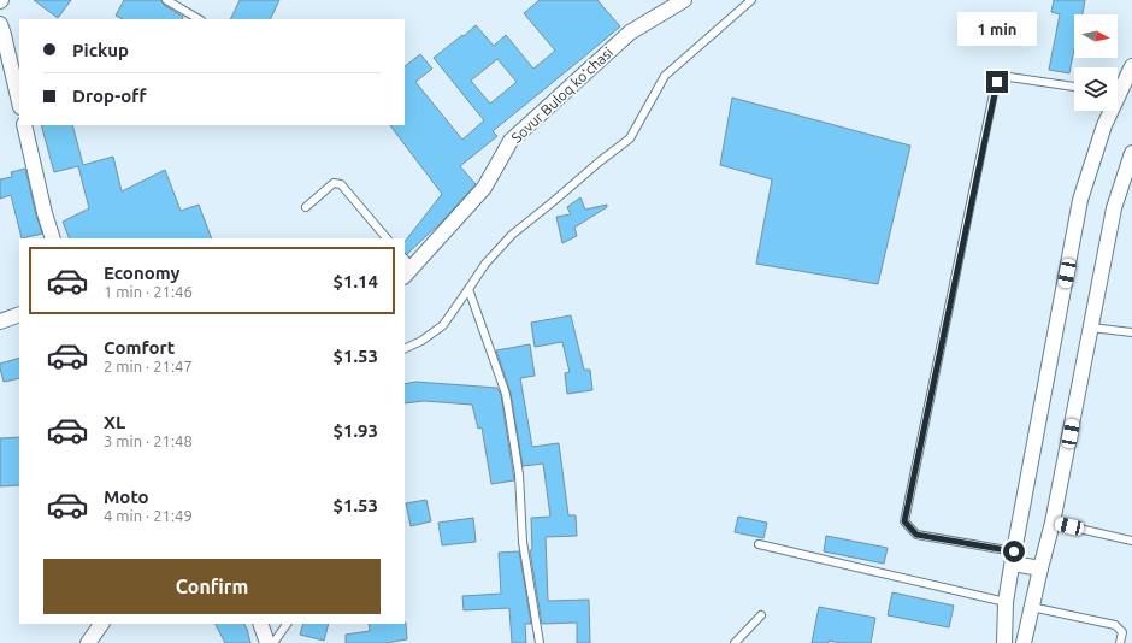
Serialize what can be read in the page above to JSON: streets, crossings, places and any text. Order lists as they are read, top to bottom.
{
  "streets": {
    "street": ["Sovur Buloq koʻchasi"]
  },
  "north": "right",
  "page": {
    "bubble": "1 min",
    "banner": ["Pickup", "Drop-off"],
    "list": [
      {
        "name": "Economy",
        "note": "1 min · 21:46",
        "value": "$1.14"
      },
      {
        "name": "Comfort",
        "note": "2 min · 21:47",
        "value": "$1.53"
      },
      {
        "name": "XL",
        "note": "3 min · 21:48",
        "value": "$1.93"
      },
      {
        "name": "Moto",
        "note": "4 min · 21:49",
        "value": "$1.53"
      }
    ],
    "buttons": "Confirm"
  }
}
